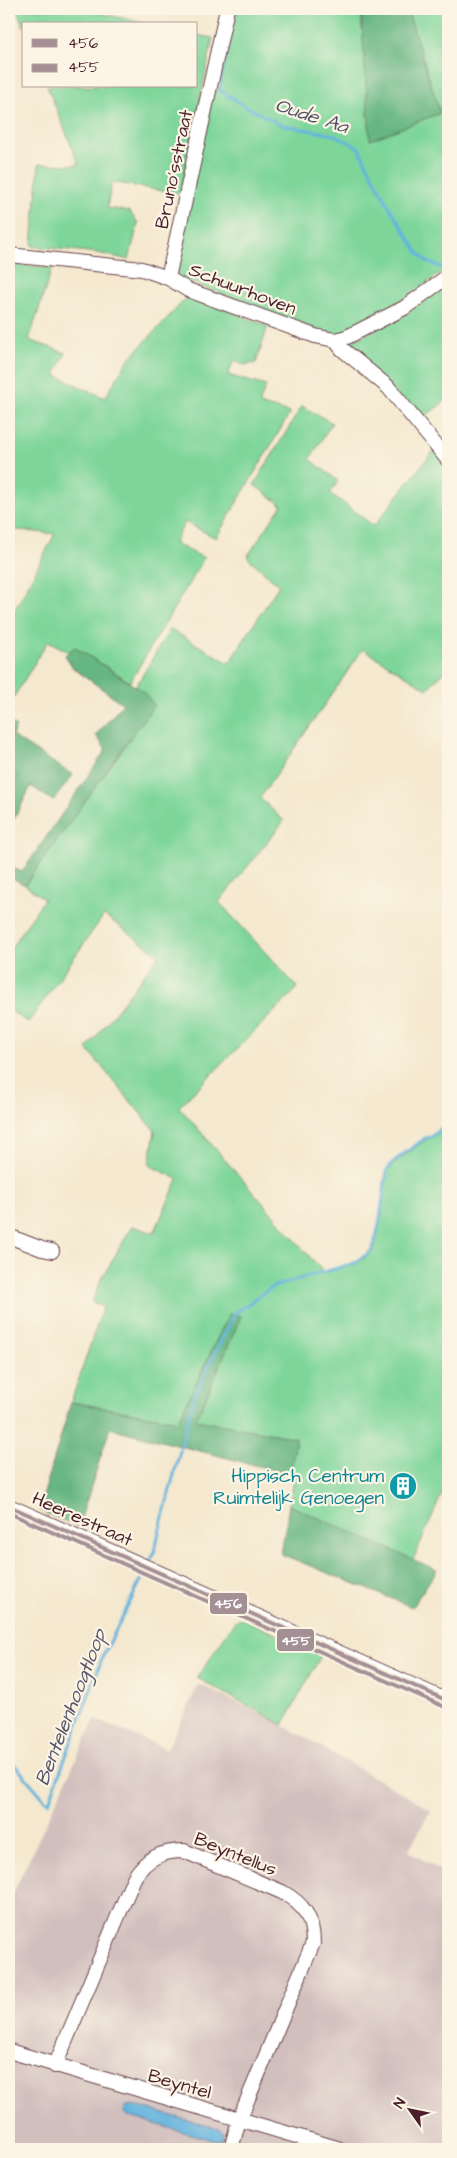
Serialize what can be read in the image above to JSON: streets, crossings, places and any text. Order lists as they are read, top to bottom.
{
  "streets": {
    "street": [
      "Bruno'sstraat",
      "Schuurhoven",
      "Heerestraat",
      "Beyntellus",
      "Beyntel"
    ]
  },
  "crossings": [
    ["Bruno'sstraat", "Schuurhoven"],
    ["Beyntellus", "Beyntel"]
  ],
  "water": ["Oude Aa", "Bentelenhoogtloop"],
  "places": {
    "building": ["Hippisch Centrum Ruimtelijk Genoegen"]
  },
  "lines": ["transit line 456", "transit line 455"],
  "legend": ["456", "455"],
  "north": "top left"
}
